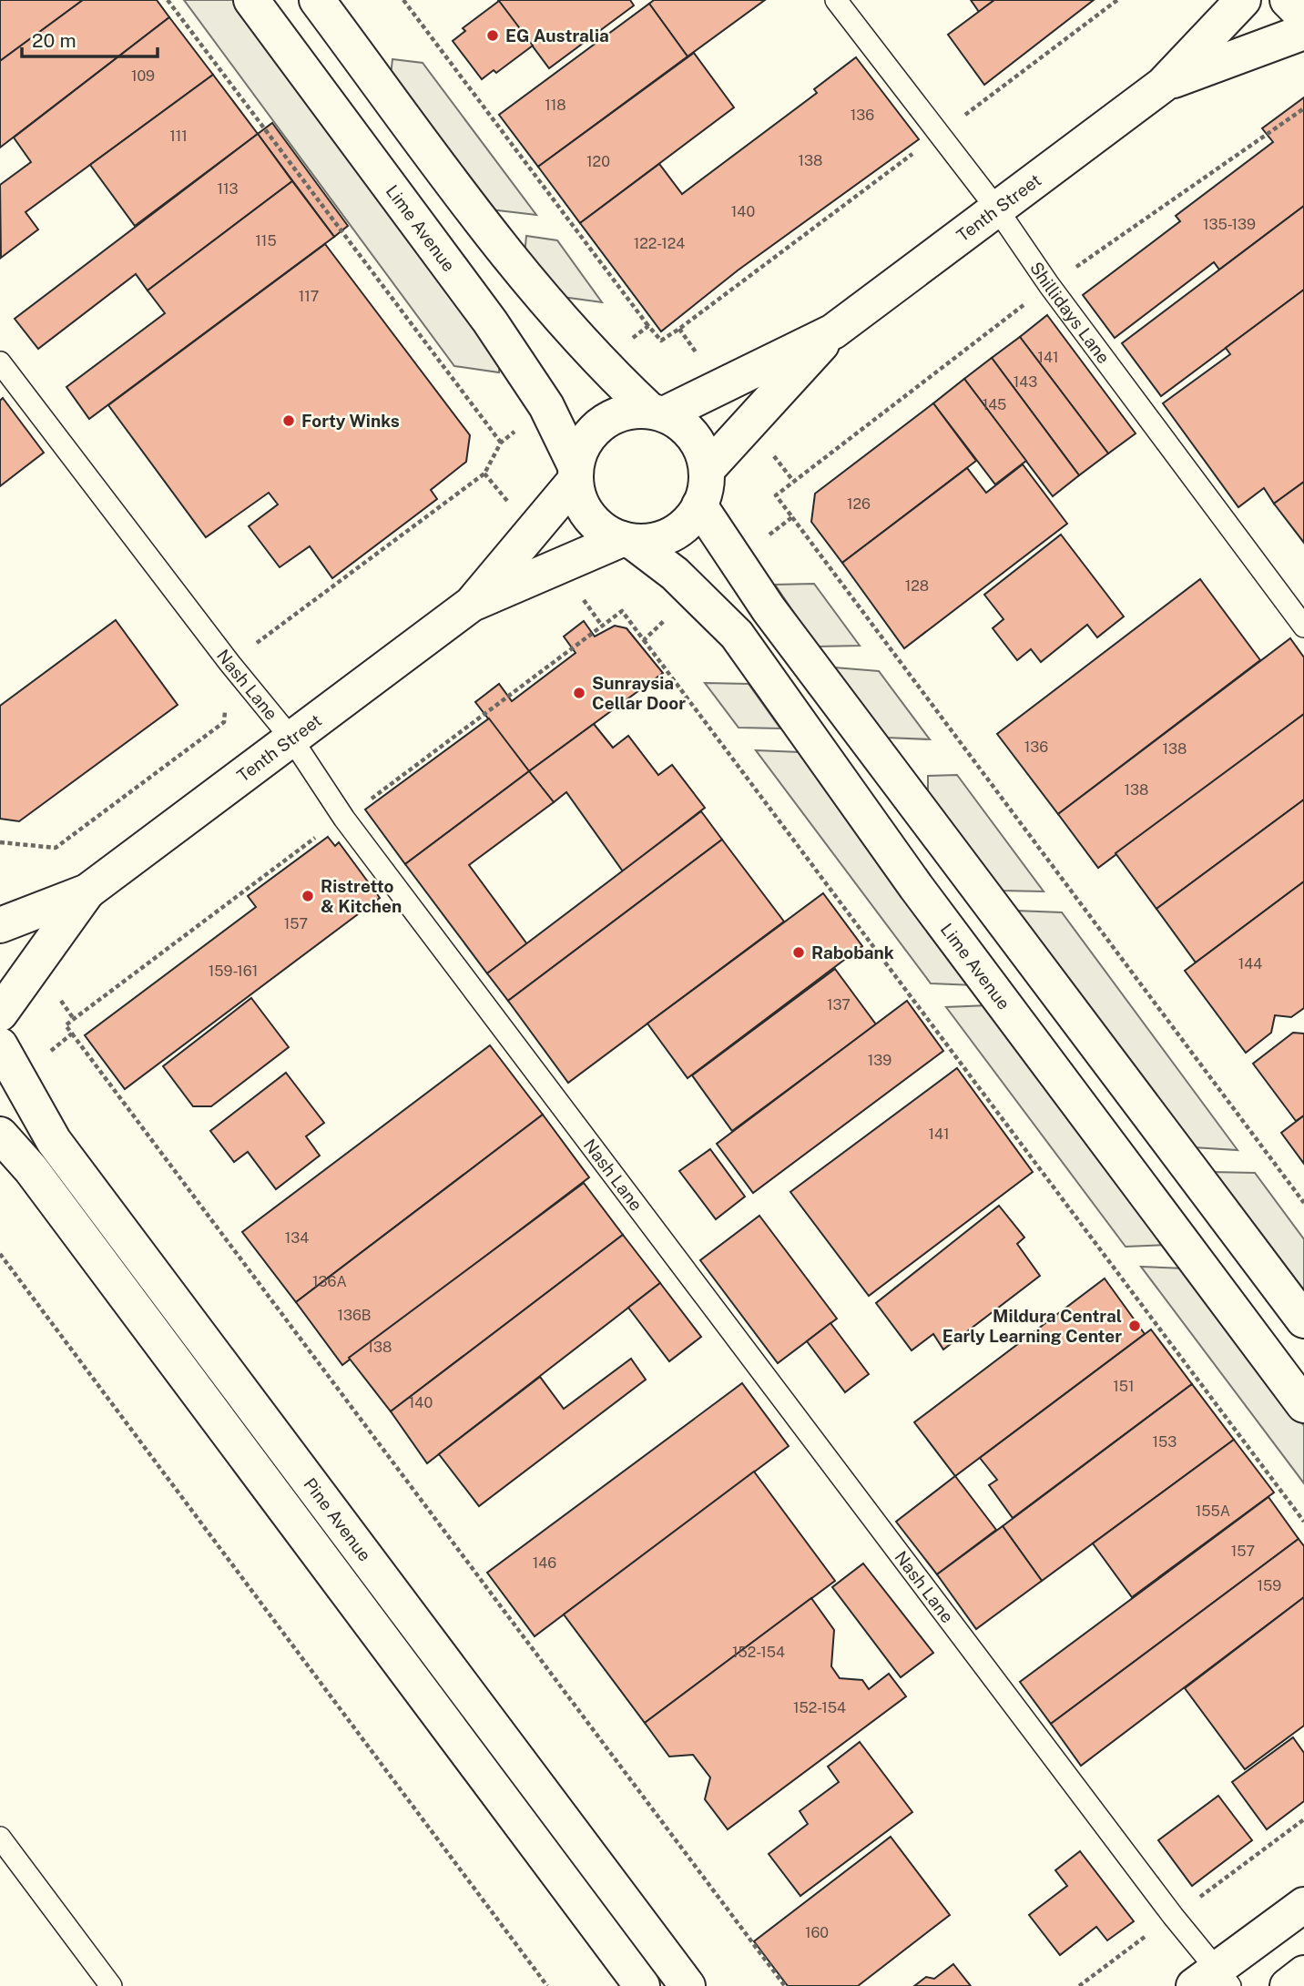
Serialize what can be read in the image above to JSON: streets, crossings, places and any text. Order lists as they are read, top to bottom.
{
  "streets": {
    "street": ["Tenth Street", "Lime Avenue", "Pine Avenue"],
    "lane": ["Shillidays Lane", "Nash Lane"]
  },
  "crossings": [
    ["Tenth Street", "Lime Avenue"],
    ["Tenth Street", "Shillidays Lane"],
    ["Tenth Street", "Nash Lane"]
  ],
  "places": [
    "EG Australia",
    "Forty Winks",
    "Sunraysia Cellar Door",
    "Ristretto & Kitchen",
    "Rabobank",
    "Mildura Central Early Learning Center"
  ],
  "house_numbers": [
    "109",
    "118",
    "136",
    "111",
    "138",
    "120",
    "113",
    "140",
    "135-139",
    "115",
    "122-124",
    "117",
    "141",
    "143",
    "145",
    "126",
    "128",
    "136",
    "138",
    "138",
    "157",
    "144",
    "159-161",
    "137",
    "139",
    "141",
    "134",
    "136A",
    "136B",
    "138",
    "151",
    "140",
    "153",
    "155A",
    "157",
    "146",
    "159",
    "152-154",
    "152-154",
    "160"
  ],
  "scale_bar": "20 m"
}
